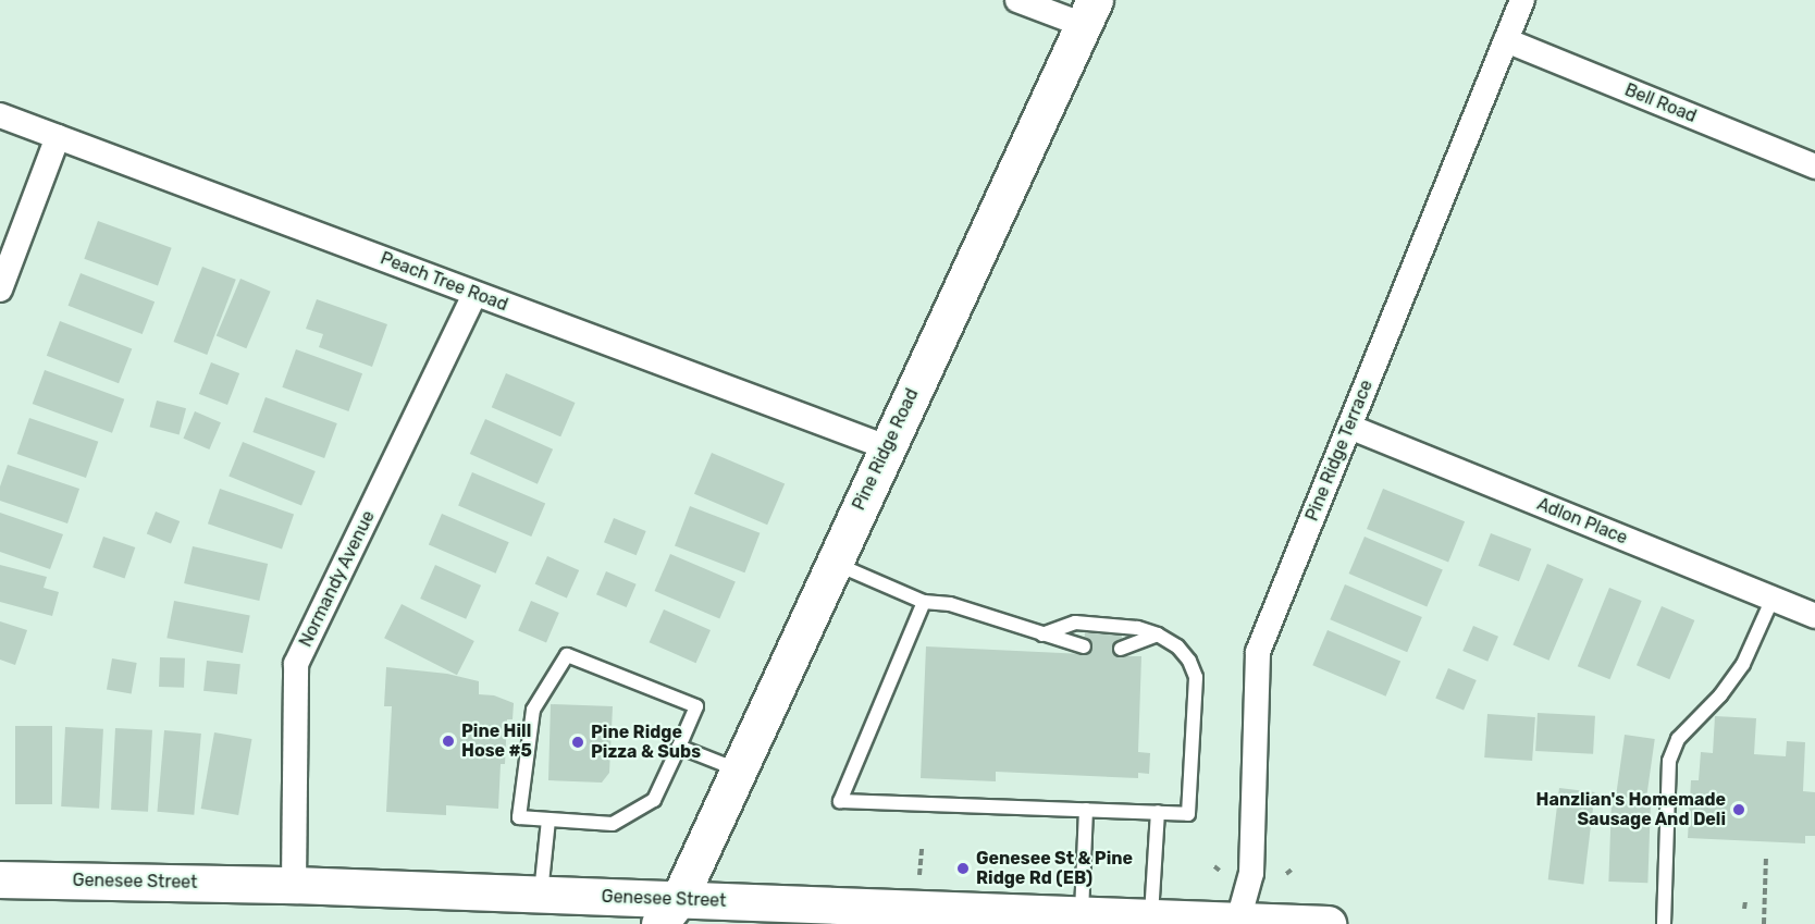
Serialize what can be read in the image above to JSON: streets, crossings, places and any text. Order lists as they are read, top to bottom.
{
  "streets": {
    "main road": ["Pine Ridge Road", "Genesee Street"],
    "street": [
      "Bell Road",
      "Peach Tree Road",
      "Pine Ridge Terrace",
      "Adlon Place",
      "Normandy Avenue"
    ]
  },
  "crossings": [
    ["Bell Road", "Pine Ridge Terrace"],
    ["Peach Tree Road", "Pine Ridge Road"],
    ["Peach Tree Road", "Normandy Avenue"],
    ["Pine Ridge Road", "Genesee Street"],
    ["Pine Ridge Terrace", "Adlon Place"],
    ["Pine Ridge Terrace", "Genesee Street"],
    ["Normandy Avenue", "Genesee Street"]
  ],
  "places": [
    "Pine Hill Hose #5",
    "Pine Ridge Pizza & Subs",
    "Hanzlian's Homemade Sausage And Deli",
    "Genesee St & Pine Ridge Rd (EB)"
  ]
}
